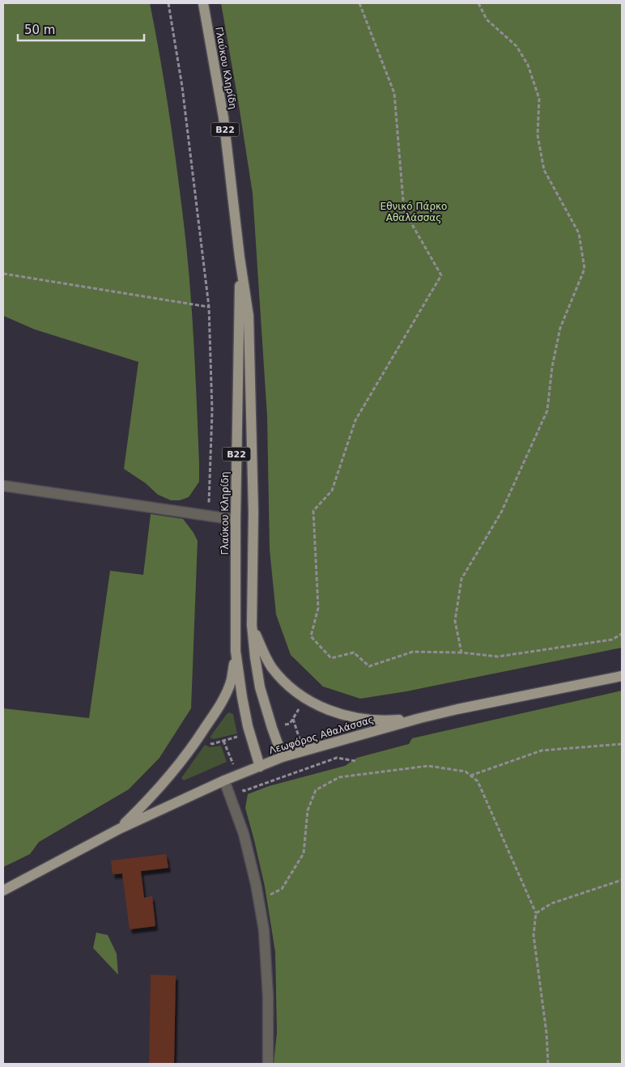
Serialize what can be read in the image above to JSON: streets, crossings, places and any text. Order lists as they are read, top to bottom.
{
  "streets": {
    "main road": ["Γλαύκου Κληρίδη", "B22", "Λεωφόρος Αθαλάσσας"]
  },
  "crossings": [
    ["Γλαύκου Κληρίδη", "Λεωφόρος Αθαλάσσας"]
  ],
  "parks": ["Εθνικό Πάρκο Αθαλάσσας"],
  "scale_bar": "50 m"
}
